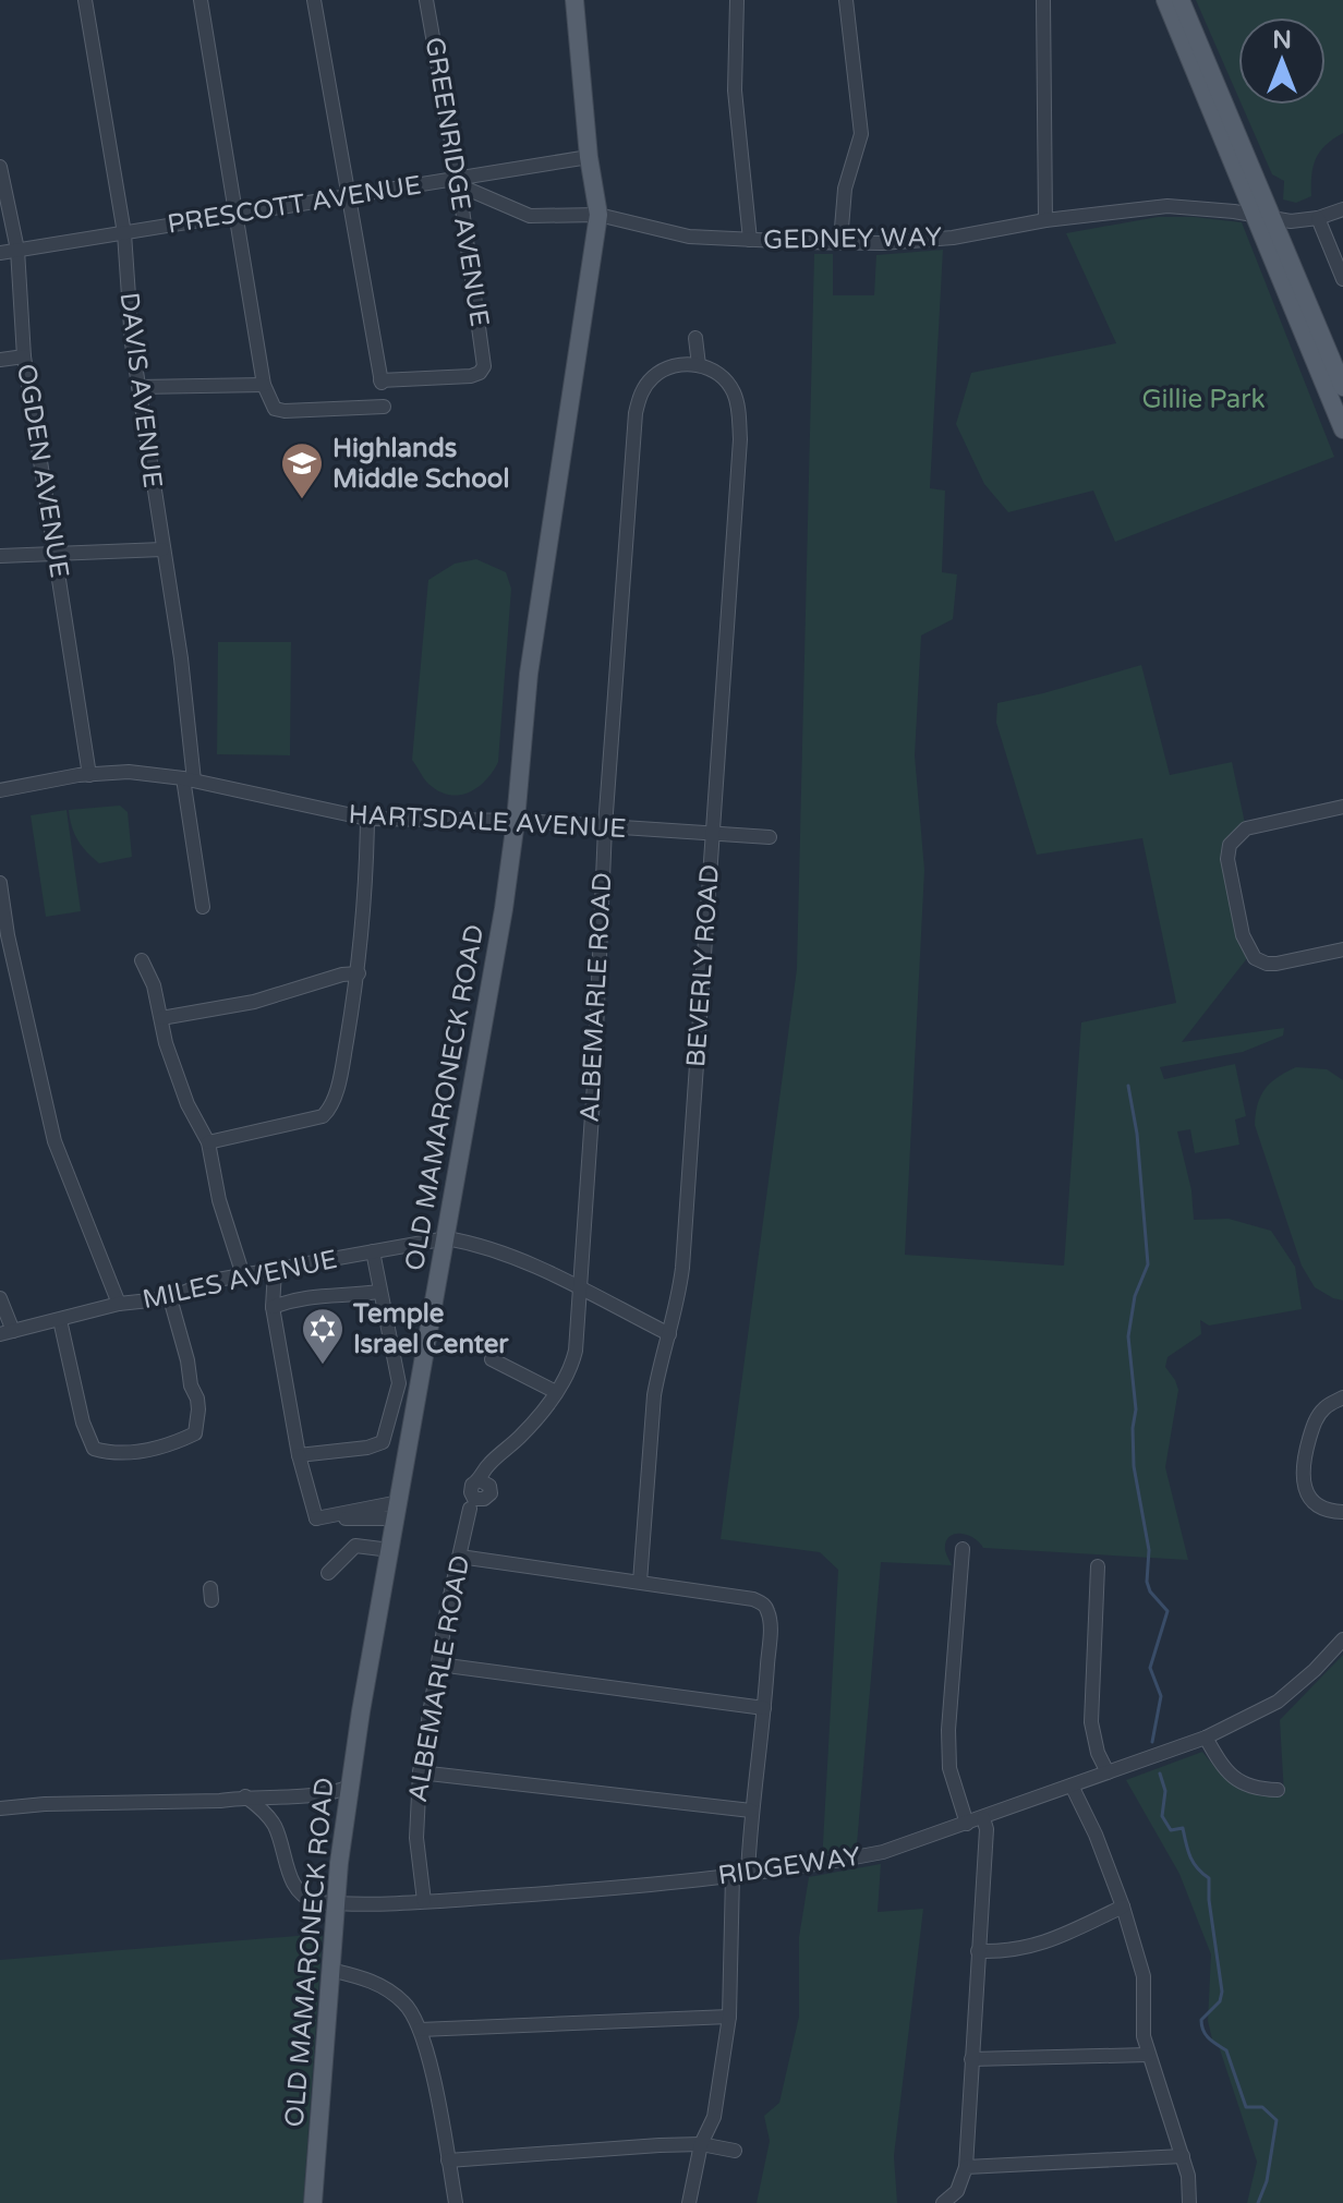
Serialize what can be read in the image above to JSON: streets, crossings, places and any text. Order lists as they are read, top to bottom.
{
  "streets": {
    "main road": ["OLD MAMARONECK ROAD"],
    "street": [
      "GREENRIDGE AVENUE",
      "PRESCOTT AVENUE",
      "GEDNEY WAY",
      "DAVIS AVENUE",
      "OGDEN AVENUE",
      "HARTSDALE AVENUE",
      "BEVERLY ROAD",
      "ALBEMARLE ROAD",
      "MILES AVENUE",
      "RIDGEWAY"
    ]
  },
  "crossings": [
    ["GREENRIDGE AVENUE", "PRESCOTT AVENUE"],
    ["GREENRIDGE AVENUE", "GEDNEY WAY"],
    ["PRESCOTT AVENUE", "GEDNEY WAY"],
    ["PRESCOTT AVENUE", "DAVIS AVENUE"],
    ["PRESCOTT AVENUE", "OGDEN AVENUE"],
    ["PRESCOTT AVENUE", "OLD MAMARONECK ROAD"],
    ["GEDNEY WAY", "OLD MAMARONECK ROAD"],
    ["DAVIS AVENUE", "HARTSDALE AVENUE"],
    ["OGDEN AVENUE", "HARTSDALE AVENUE"],
    ["HARTSDALE AVENUE", "BEVERLY ROAD"],
    ["HARTSDALE AVENUE", "ALBEMARLE ROAD"],
    ["HARTSDALE AVENUE", "OLD MAMARONECK ROAD"],
    ["BEVERLY ROAD", "ALBEMARLE ROAD"],
    ["BEVERLY ROAD", "MILES AVENUE"],
    ["ALBEMARLE ROAD", "MILES AVENUE"],
    ["ALBEMARLE ROAD", "RIDGEWAY"],
    ["OLD MAMARONECK ROAD", "MILES AVENUE"],
    ["OLD MAMARONECK ROAD", "RIDGEWAY"]
  ],
  "parks": ["Gillie Park"],
  "places": {
    "school or university": ["Highlands Middle School"],
    "synagogue": ["Temple Israel Center"]
  },
  "north": "top"
}
